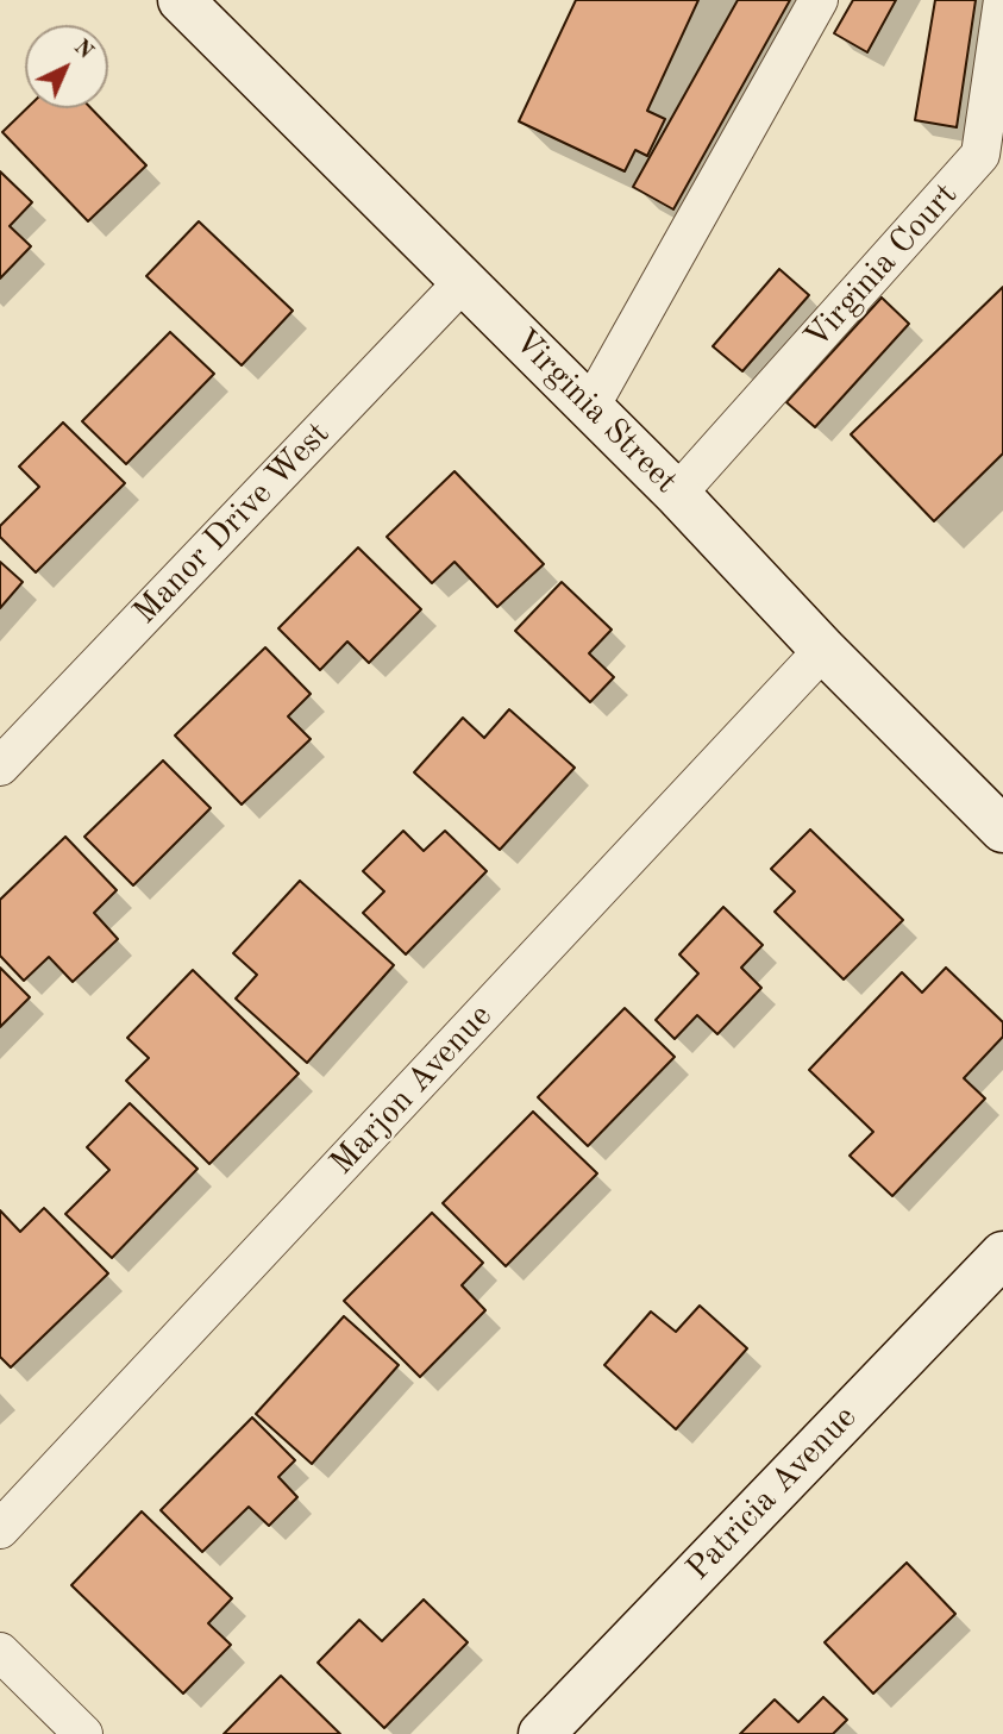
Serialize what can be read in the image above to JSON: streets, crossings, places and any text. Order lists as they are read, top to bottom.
{
  "streets": {
    "street": [
      "Virginia Court",
      "Virginia Street",
      "Manor Drive West",
      "Marjon Avenue",
      "Patricia Avenue"
    ]
  },
  "crossings": [
    ["Virginia Court", "Virginia Street"],
    ["Virginia Street", "Manor Drive West"],
    ["Virginia Street", "Marjon Avenue"]
  ],
  "north": "top right"
}
